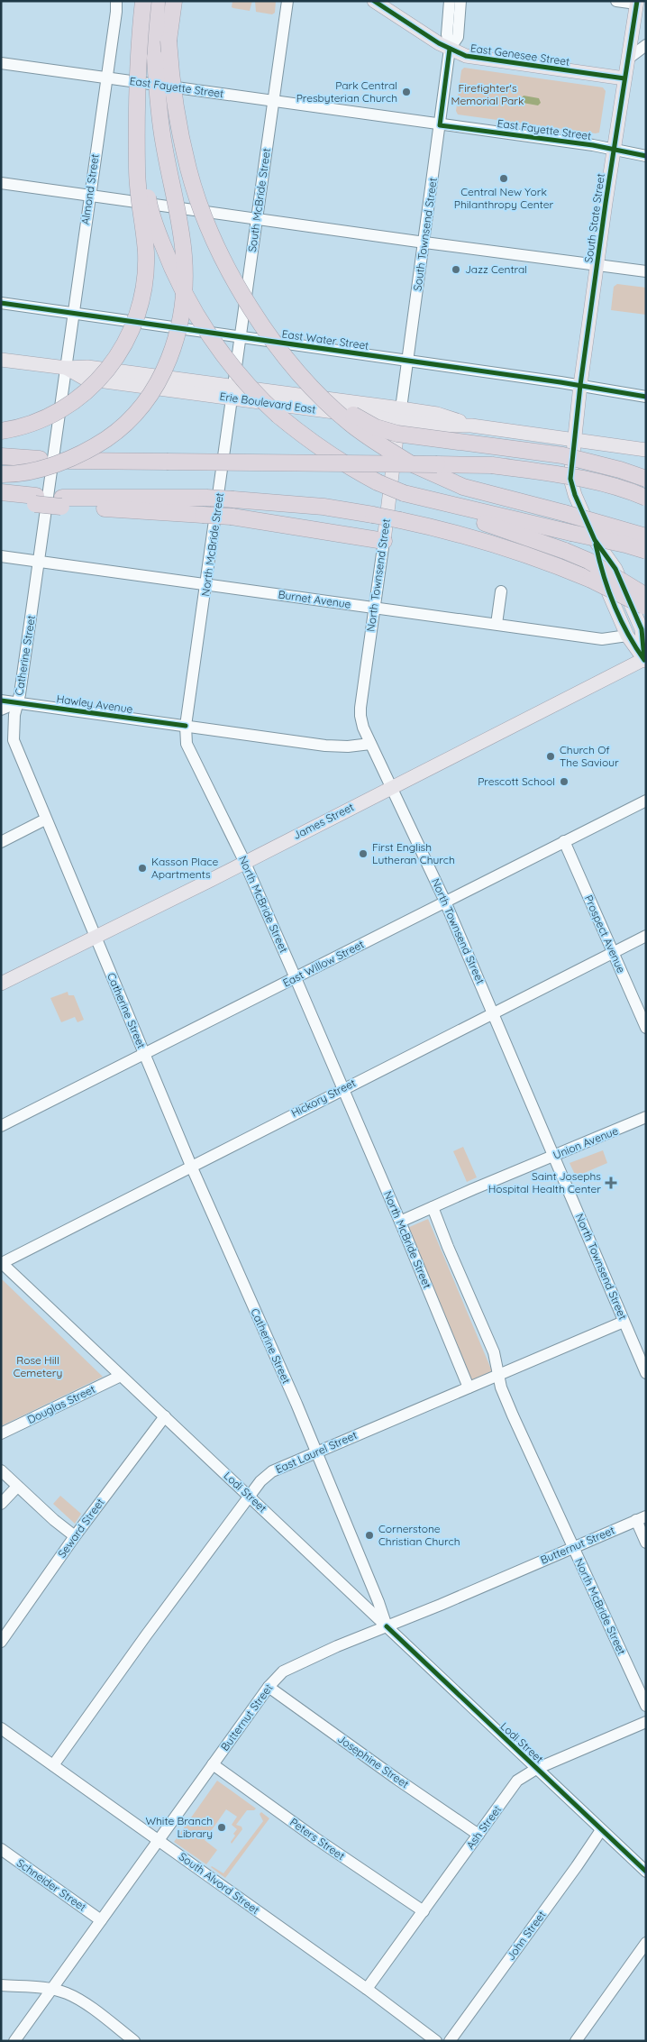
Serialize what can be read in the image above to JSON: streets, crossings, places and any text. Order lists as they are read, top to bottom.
{
  "streets": {
    "main road": [
      "East Genesee Street",
      "South State Street",
      "Erie Boulevard East",
      "North Townsend Street",
      "James Street"
    ],
    "street": [
      "East Fayette Street",
      "Almond Street",
      "South McBride Street",
      "South Townsend Street",
      "East Water Street",
      "North McBride Street",
      "Burnet Avenue",
      "Catherine Street",
      "Hawley Avenue",
      "Prospect Avenue",
      "East Willow Street",
      "Hickory Street",
      "Union Avenue",
      "Douglas Street",
      "East Laurel Street",
      "Lodi Street",
      "Seward Street",
      "Butternut Street",
      "Josephine Street",
      "Ash Street",
      "Peters Street",
      "South Alvord Street",
      "Schneider Street",
      "John Street"
    ]
  },
  "crossings": [
    ["East Genesee Street", "South State Street"],
    ["East Genesee Street", "South Townsend Street"],
    ["East Fayette Street", "Almond Street"],
    ["East Fayette Street", "South McBride Street"],
    ["East Fayette Street", "South State Street"],
    ["East Fayette Street", "South Townsend Street"],
    ["Almond Street", "East Water Street"],
    ["Almond Street", "Erie Boulevard East"],
    ["Almond Street", "Catherine Street"],
    ["South McBride Street", "East Water Street"],
    ["South McBride Street", "Erie Boulevard East"],
    ["South McBride Street", "North McBride Street"],
    ["South State Street", "East Water Street"],
    ["South State Street", "Erie Boulevard East"],
    ["South Townsend Street", "East Water Street"],
    ["South Townsend Street", "Erie Boulevard East"],
    ["South Townsend Street", "North Townsend Street"],
    ["Erie Boulevard East", "North McBride Street"],
    ["Erie Boulevard East", "North Townsend Street"],
    ["Erie Boulevard East", "Catherine Street"],
    ["North McBride Street", "Burnet Avenue"],
    ["North McBride Street", "Hawley Avenue"],
    ["North McBride Street", "James Street"],
    ["North McBride Street", "East Willow Street"],
    ["North McBride Street", "Hickory Street"],
    ["North McBride Street", "Union Avenue"],
    ["North McBride Street", "East Laurel Street"],
    ["North McBride Street", "Butternut Street"],
    ["North Townsend Street", "Burnet Avenue"],
    ["North Townsend Street", "Hawley Avenue"],
    ["North Townsend Street", "James Street"],
    ["North Townsend Street", "East Willow Street"],
    ["North Townsend Street", "Hickory Street"],
    ["North Townsend Street", "Union Avenue"],
    ["North Townsend Street", "East Laurel Street"],
    ["Burnet Avenue", "Catherine Street"],
    ["Catherine Street", "Hawley Avenue"],
    ["Catherine Street", "James Street"],
    ["Catherine Street", "East Willow Street"],
    ["Catherine Street", "Hickory Street"],
    ["Catherine Street", "East Laurel Street"],
    ["Catherine Street", "Lodi Street"],
    ["Catherine Street", "Butternut Street"],
    ["Prospect Avenue", "East Willow Street"],
    ["Prospect Avenue", "Hickory Street"],
    ["Hickory Street", "Lodi Street"],
    ["Douglas Street", "Lodi Street"],
    ["East Laurel Street", "Lodi Street"],
    ["East Laurel Street", "South Alvord Street"],
    ["Lodi Street", "Seward Street"],
    ["Lodi Street", "Butternut Street"],
    ["Lodi Street", "Ash Street"],
    ["Lodi Street", "John Street"],
    ["Butternut Street", "Josephine Street"],
    ["Butternut Street", "Peters Street"],
    ["Butternut Street", "South Alvord Street"],
    ["Butternut Street", "Schneider Street"],
    ["Josephine Street", "Ash Street"],
    ["Ash Street", "Peters Street"],
    ["Ash Street", "South Alvord Street"]
  ],
  "parks": ["Firefighter's Memorial Park", "Rose Hill Cemetery"],
  "places": {
    "other": [
      "Park Central Presbyterian Church",
      "Central New York Philanthropy Center",
      "Jazz Central",
      "Church Of The Saviour",
      "Prescott School",
      "First English Lutheran Church",
      "Kasson Place Apartments",
      "Cornerstone Christian Church",
      "White Branch Library"
    ],
    "health": ["Saint Josephs Hospital Health Center"]
  }
}
